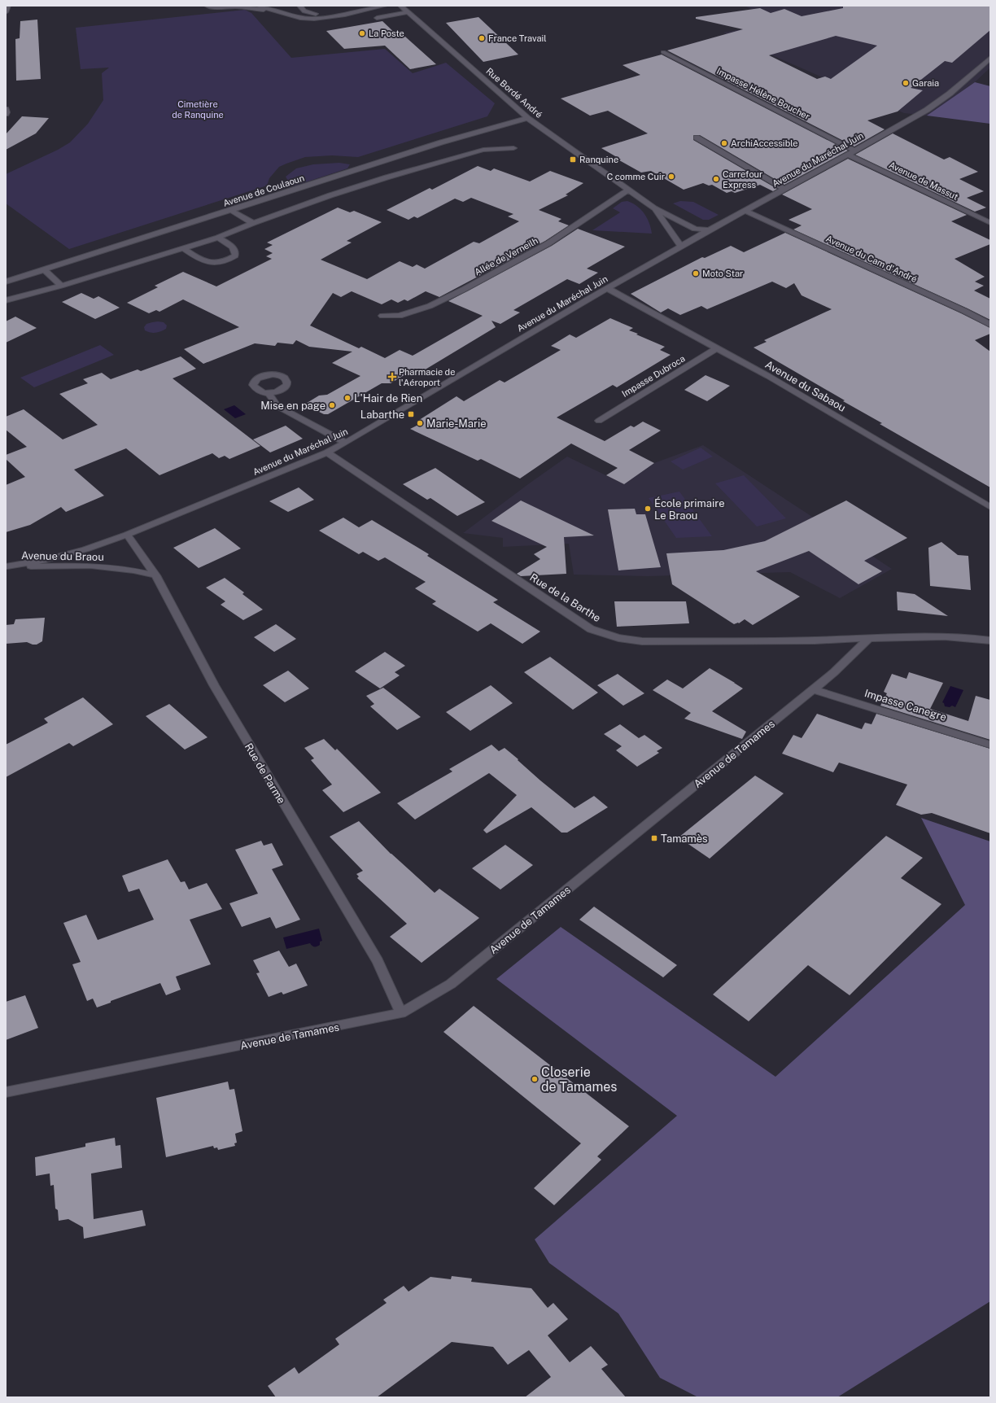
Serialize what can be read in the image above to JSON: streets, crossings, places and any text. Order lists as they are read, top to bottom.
{
  "streets": {
    "street": [
      "Rue Bordé André",
      "Impasse Hélène Boucher",
      "Avenue du Maréchal Juin",
      "Avenue de Massut",
      "Avenue de Coulaoun",
      "Allée de Verneilh",
      "Avenue du Cam d'André",
      "Impasse Dubroca",
      "Avenue du Sabaou",
      "Avenue du Braou",
      "Rue de la Barthe",
      "Impasse Canegre",
      "Avenue de Tamames",
      "Rue de Parme"
    ]
  },
  "crossings": [
    ["Rue Bordé André", "Avenue du Maréchal Juin"],
    ["Rue Bordé André", "Avenue de Coulaoun"],
    ["Rue Bordé André", "Allée de Verneilh"],
    ["Impasse Hélène Boucher", "Avenue du Maréchal Juin"],
    ["Impasse Hélène Boucher", "Avenue de Massut"],
    ["Avenue du Maréchal Juin", "Avenue de Massut"],
    ["Avenue du Maréchal Juin", "Avenue du Cam d'André"],
    ["Avenue du Maréchal Juin", "Avenue du Sabaou"],
    ["Avenue du Maréchal Juin", "Avenue du Braou"],
    ["Avenue du Maréchal Juin", "Rue de la Barthe"],
    ["Avenue du Maréchal Juin", "Rue de Parme"],
    ["Impasse Dubroca", "Avenue du Sabaou"],
    ["Avenue du Braou", "Rue de Parme"],
    ["Rue de la Barthe", "Avenue de Tamames"],
    ["Impasse Canegre", "Avenue de Tamames"],
    ["Avenue de Tamames", "Rue de Parme"]
  ],
  "parks": ["Cimetière de Ranquine"],
  "places": {
    "other": [
      "La Poste",
      "France Travail",
      "Garaia",
      "ArchiAccessible",
      "C comme Cuir",
      "Carrefour Express",
      "Moto Star",
      "L'Hair de Rien",
      "Mise en page",
      "Marie-Marie",
      "École primaire Le Braou",
      "Closerie de Tamames"
    ],
    "transit": ["Ranquine", "Labarthe", "Tamamès"],
    "health": ["Pharmacie de l'Aéroport"]
  }
}
